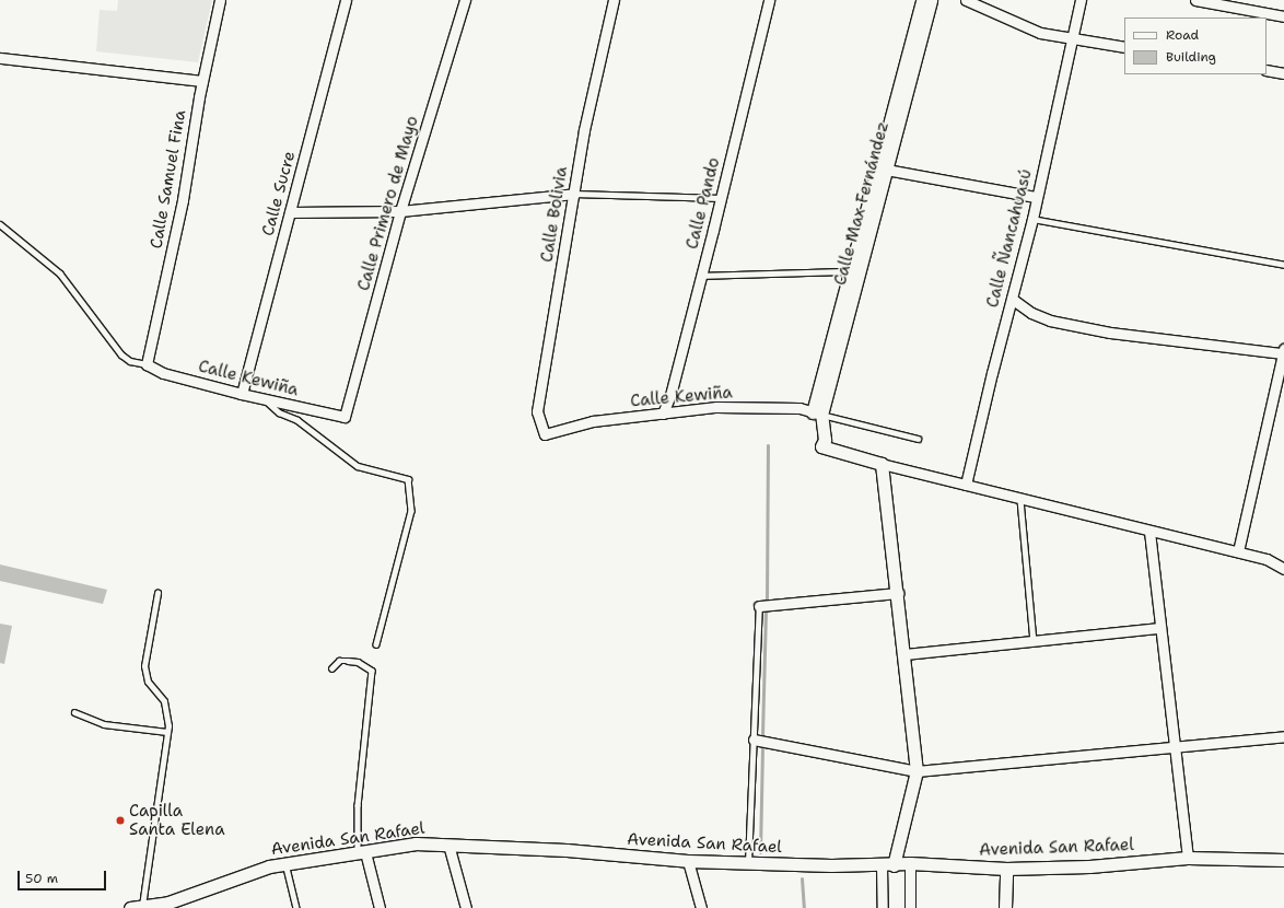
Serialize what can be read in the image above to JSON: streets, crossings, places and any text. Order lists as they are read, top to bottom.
{
  "streets": {
    "street": [
      "Calle Samuel Fina",
      "Calle Sucre",
      "Calle Primero de Mayo",
      "Calle Pando",
      "Calle Max Fernández",
      "Calle Bolivia",
      "Calle Ñancahuasú",
      "Calle Kewiña",
      "Avenida San Rafael"
    ]
  },
  "crossings": [
    ["Calle Samuel Fina", "Calle Kewiña"],
    ["Calle Sucre", "Calle Kewiña"],
    ["Calle Primero de Mayo", "Calle Kewiña"],
    ["Calle Pando", "Calle Kewiña"],
    ["Calle Max Fernández", "Calle Kewiña"],
    ["Calle Bolivia", "Calle Kewiña"]
  ],
  "places": ["Capilla Santa Elena"],
  "legend": ["Road", "Building"],
  "scale_bar": "50 m"
}
